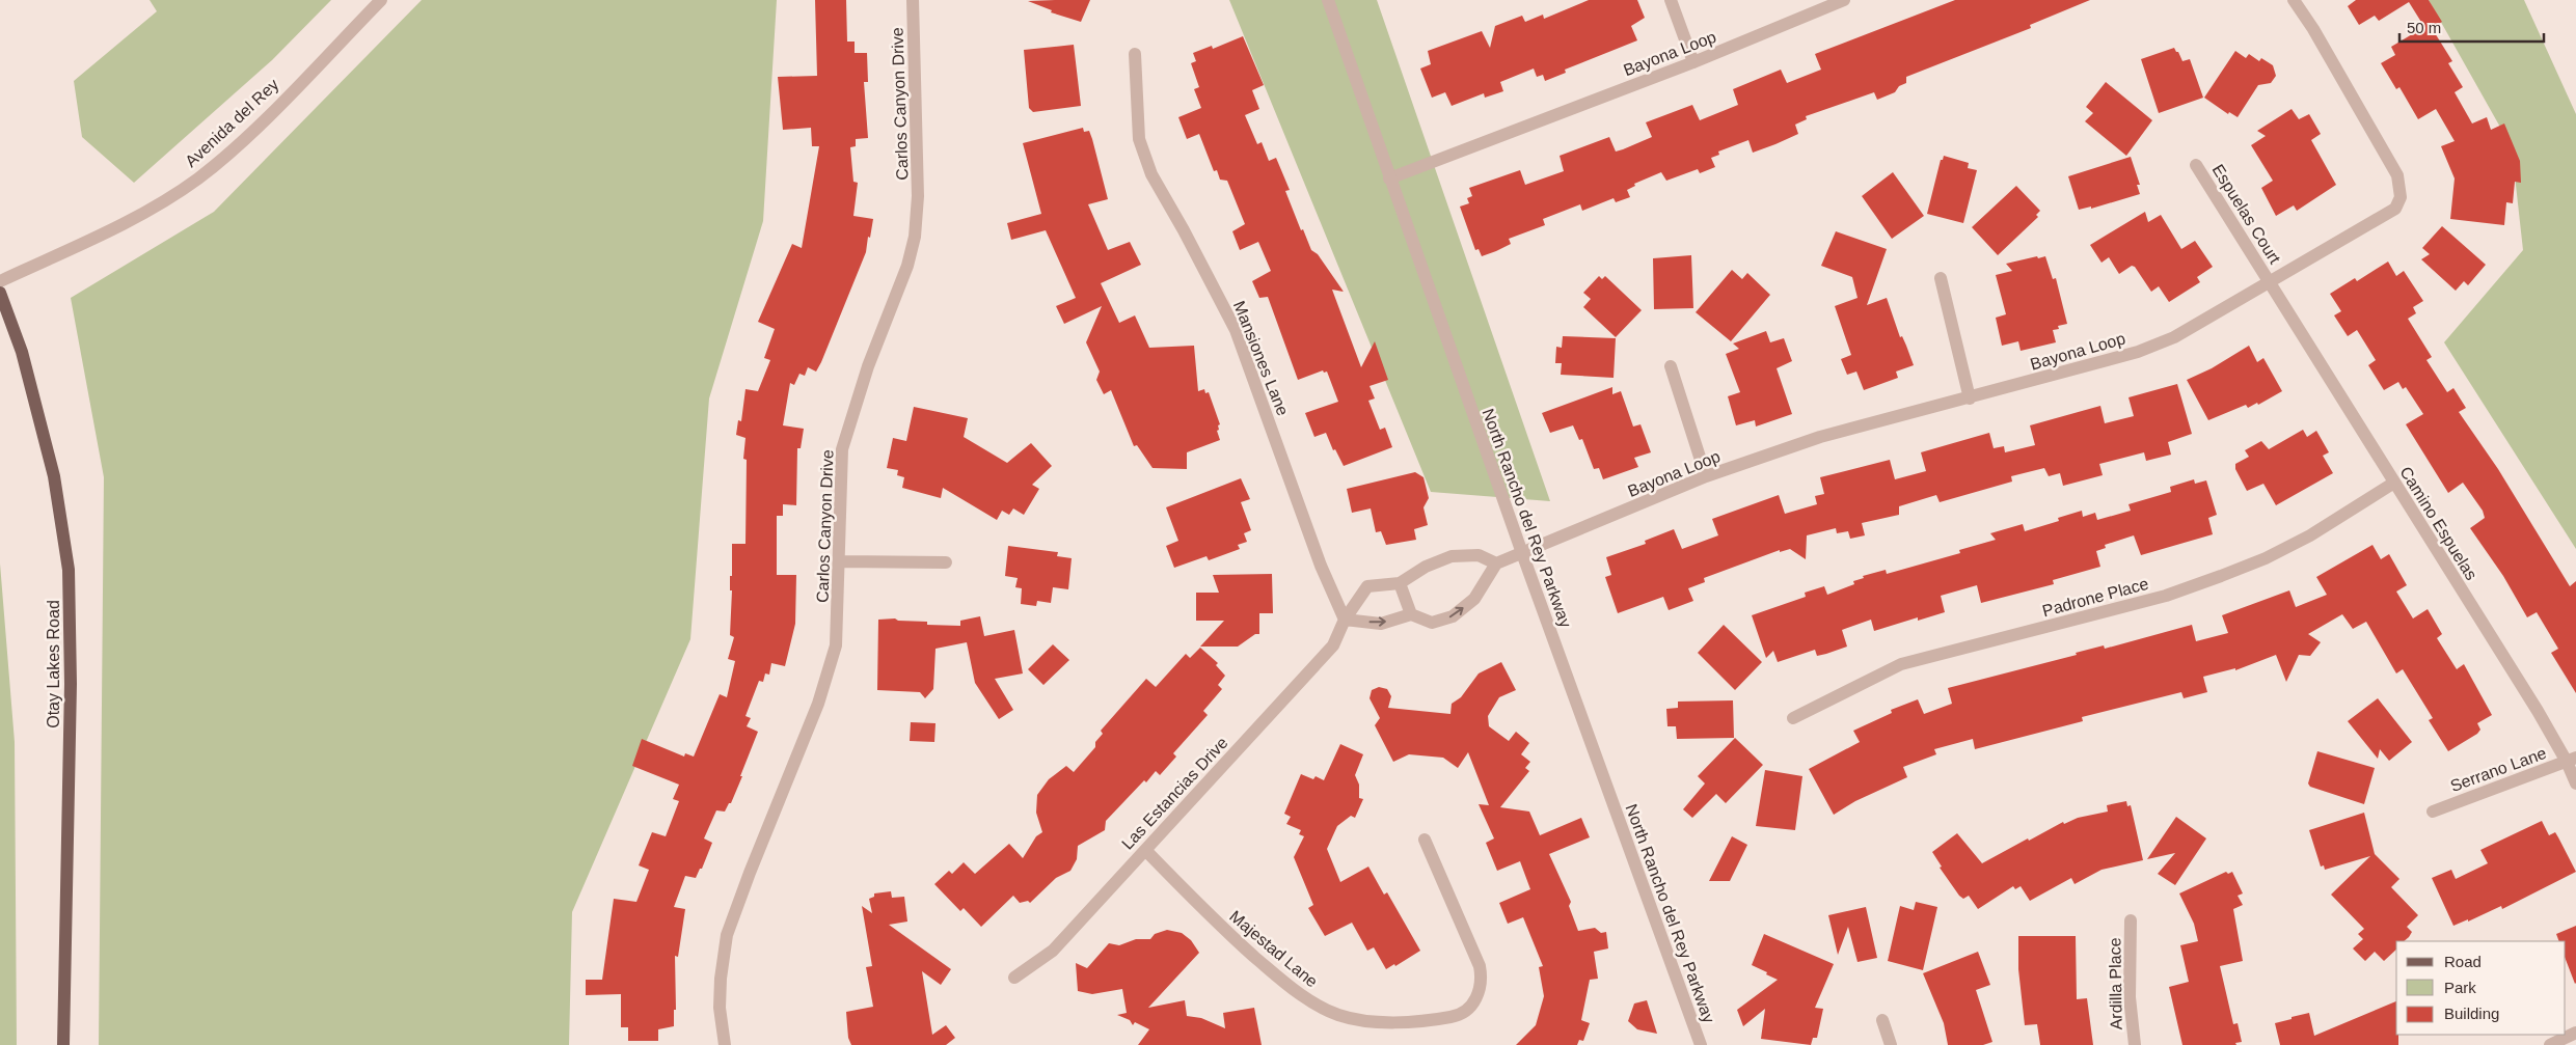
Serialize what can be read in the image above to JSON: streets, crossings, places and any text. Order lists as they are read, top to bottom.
{
  "streets": {
    "main road": ["Otay Lakes Road"],
    "street": [
      "Bayona Loop",
      "Carlos Canyon Drive",
      "Avenida del Rey",
      "Espuelas Court",
      "Mansiones Lane",
      "North Rancho del Rey Parkway",
      "Camino Espuelas",
      "Padrone Place",
      "Serrano Lane",
      "Las Estancias Drive",
      "Majestad Lane",
      "Ardilla Place"
    ]
  },
  "crossings": [
    ["Bayona Loop", "Espuelas Court"],
    ["Bayona Loop", "North Rancho del Rey Parkway"],
    ["Bayona Loop", "Camino Espuelas"],
    ["Espuelas Court", "Camino Espuelas"],
    ["Mansiones Lane", "Las Estancias Drive"],
    ["Camino Espuelas", "Padrone Place"],
    ["Camino Espuelas", "Serrano Lane"],
    ["Las Estancias Drive", "Majestad Lane"]
  ],
  "legend": ["Road", "Park", "Building"],
  "scale_bar": "50 m"
}
